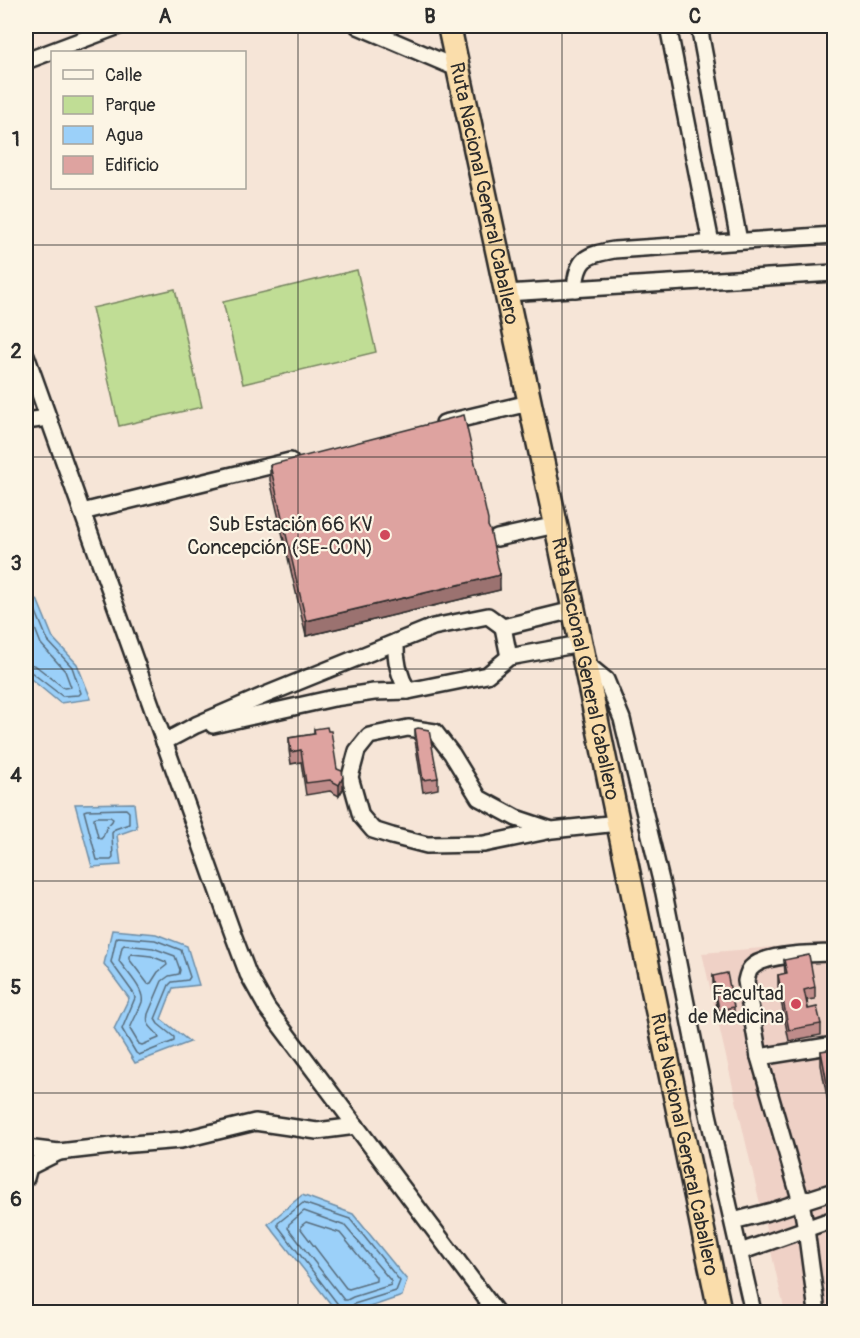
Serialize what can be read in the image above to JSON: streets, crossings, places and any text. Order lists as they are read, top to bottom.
{
  "streets": {
    "highway": ["Ruta Nacional General Caballero"]
  },
  "places": ["Sub Estación 66 KV Concepción (SE-CON)", "Facultad de Medicina"],
  "legend": [
    "Calle",
    "Parque",
    "Agua",
    "Edificio"
  ],
  "grid": {
    "columns": ["A", "B", "C"],
    "rows": [
      "1",
      "2",
      "3",
      "4",
      "5",
      "6"
    ]
  }
}
